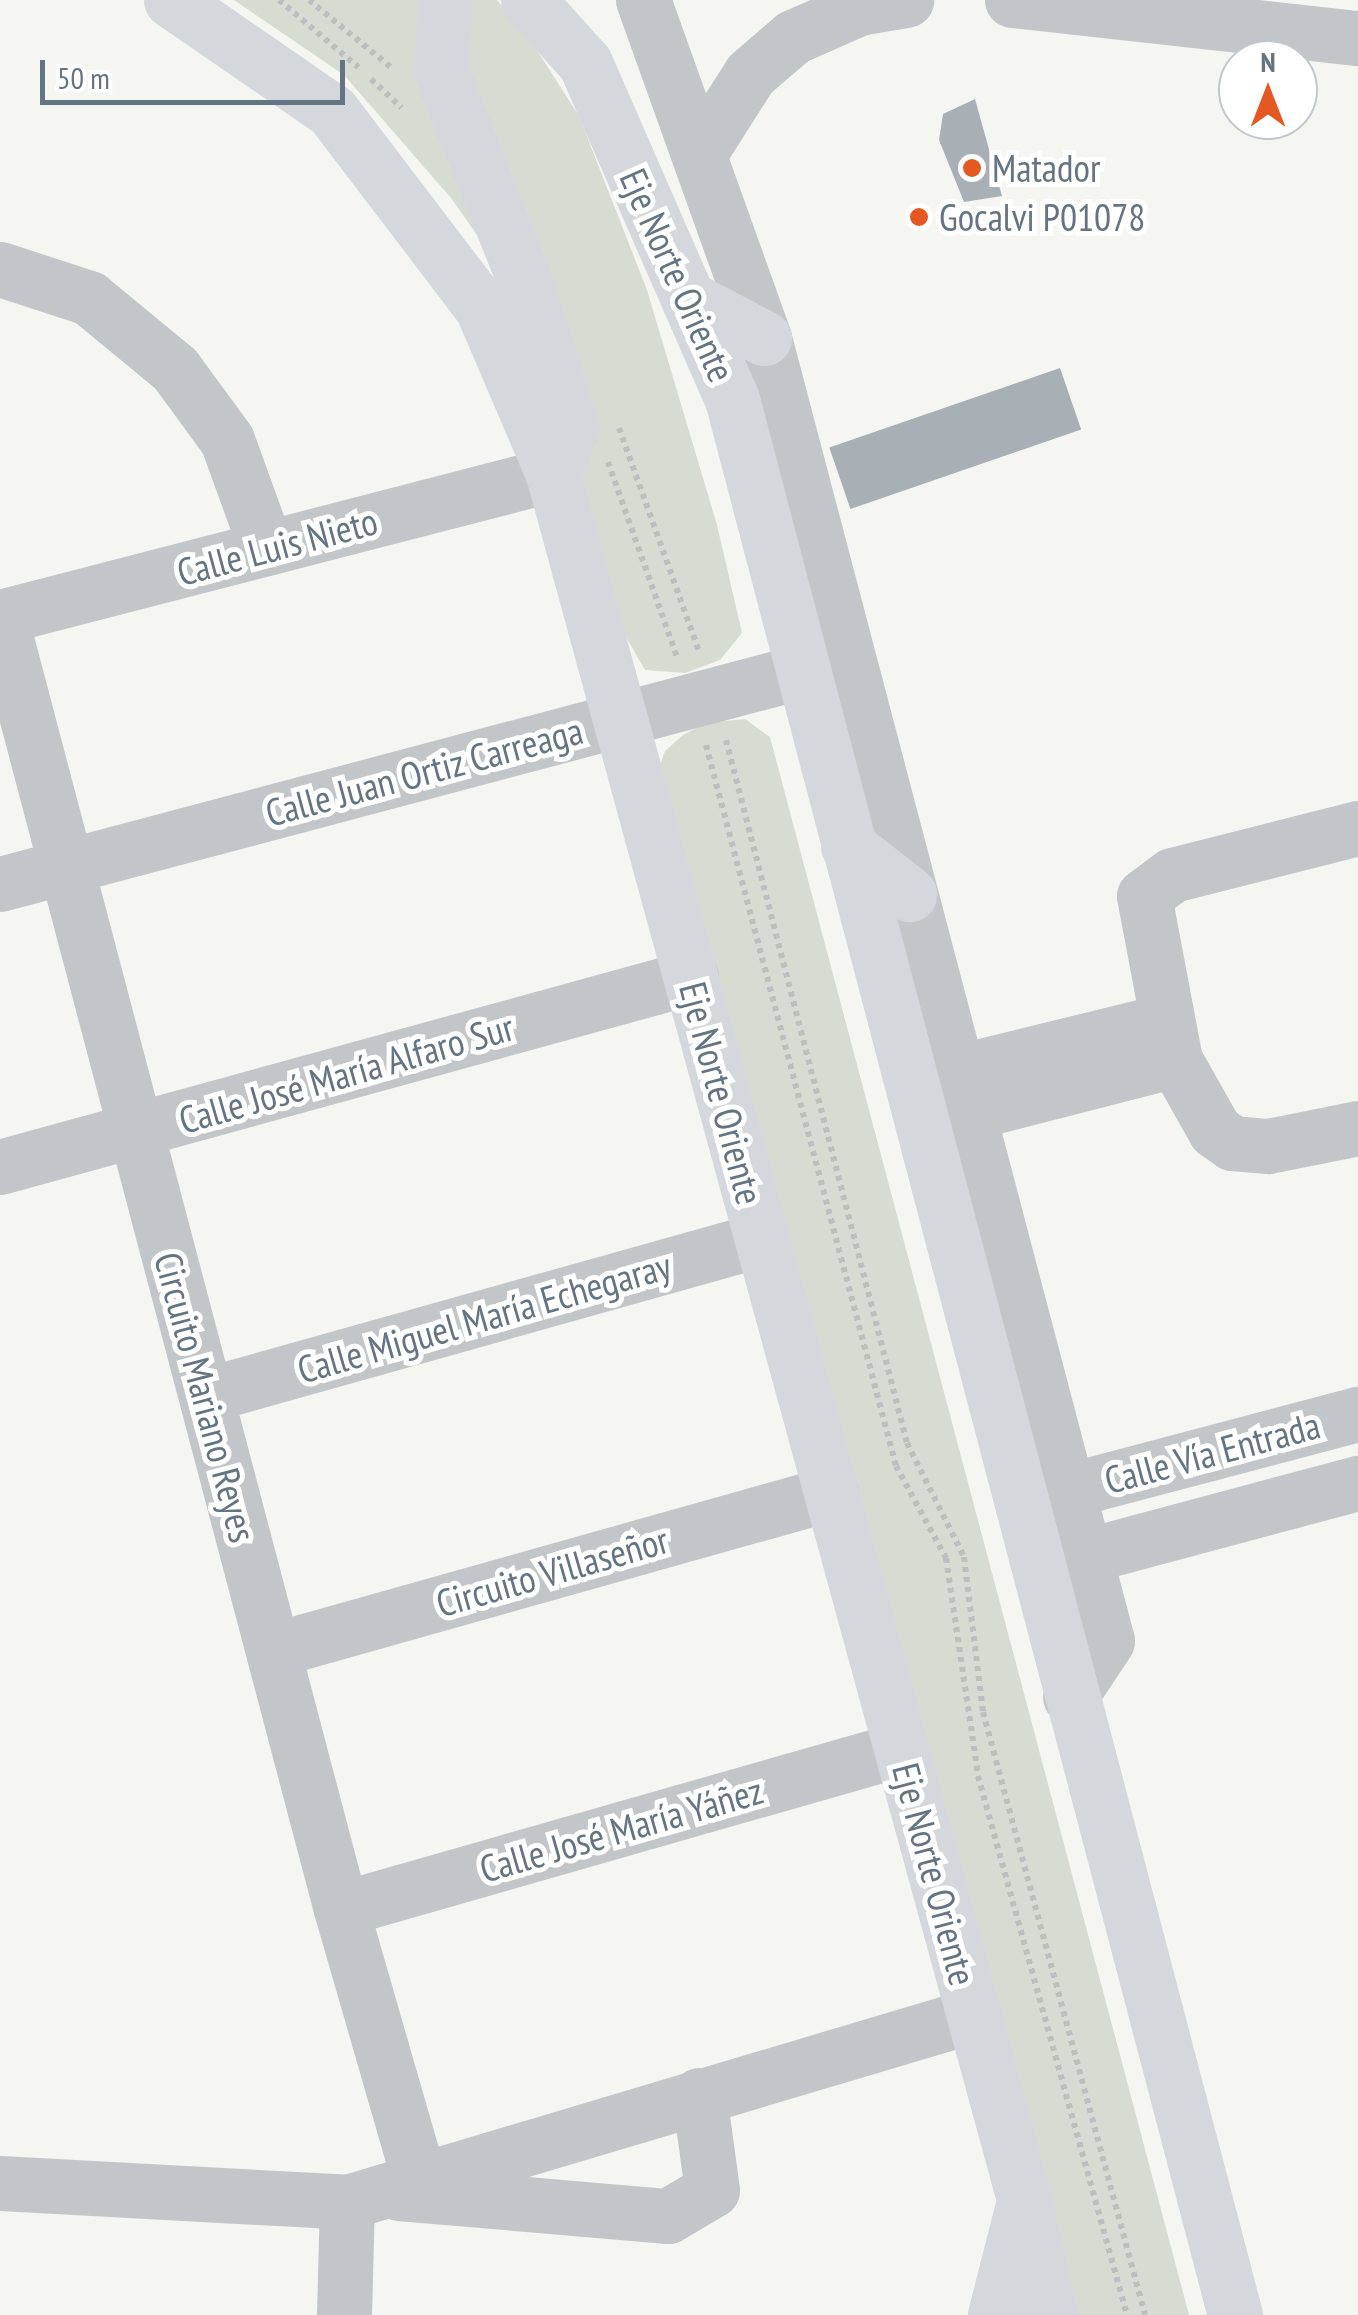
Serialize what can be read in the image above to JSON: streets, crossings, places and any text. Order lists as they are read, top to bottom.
{
  "streets": {
    "main road": ["Eje Norte Oriente"],
    "street": [
      "Calle Luis Nieto",
      "Calle Juan Ortiz Carreaga",
      "Calle José María Alfaro Sur",
      "Calle Miguel María Echegaray",
      "Circuito Mariano Reyes",
      "Calle Vía Entrada",
      "Circuito Villaseñor",
      "Calle José María Yáñez"
    ]
  },
  "crossings": [
    ["Eje Norte Oriente", "Calle Luis Nieto"],
    ["Eje Norte Oriente", "Calle Juan Ortiz Carreaga"],
    ["Eje Norte Oriente", "Calle José María Alfaro Sur"],
    ["Eje Norte Oriente", "Calle Miguel María Echegaray"],
    ["Eje Norte Oriente", "Circuito Villaseñor"],
    ["Eje Norte Oriente", "Calle José María Yáñez"],
    ["Calle Luis Nieto", "Circuito Mariano Reyes"],
    ["Calle Juan Ortiz Carreaga", "Circuito Mariano Reyes"],
    ["Calle José María Alfaro Sur", "Circuito Mariano Reyes"],
    ["Calle Miguel María Echegaray", "Circuito Mariano Reyes"],
    ["Circuito Mariano Reyes", "Circuito Villaseñor"],
    ["Circuito Mariano Reyes", "Calle José María Yáñez"]
  ],
  "places": ["Matador", "Gocalvi P01078"],
  "scale_bar": "50 m",
  "north": "top"
}
